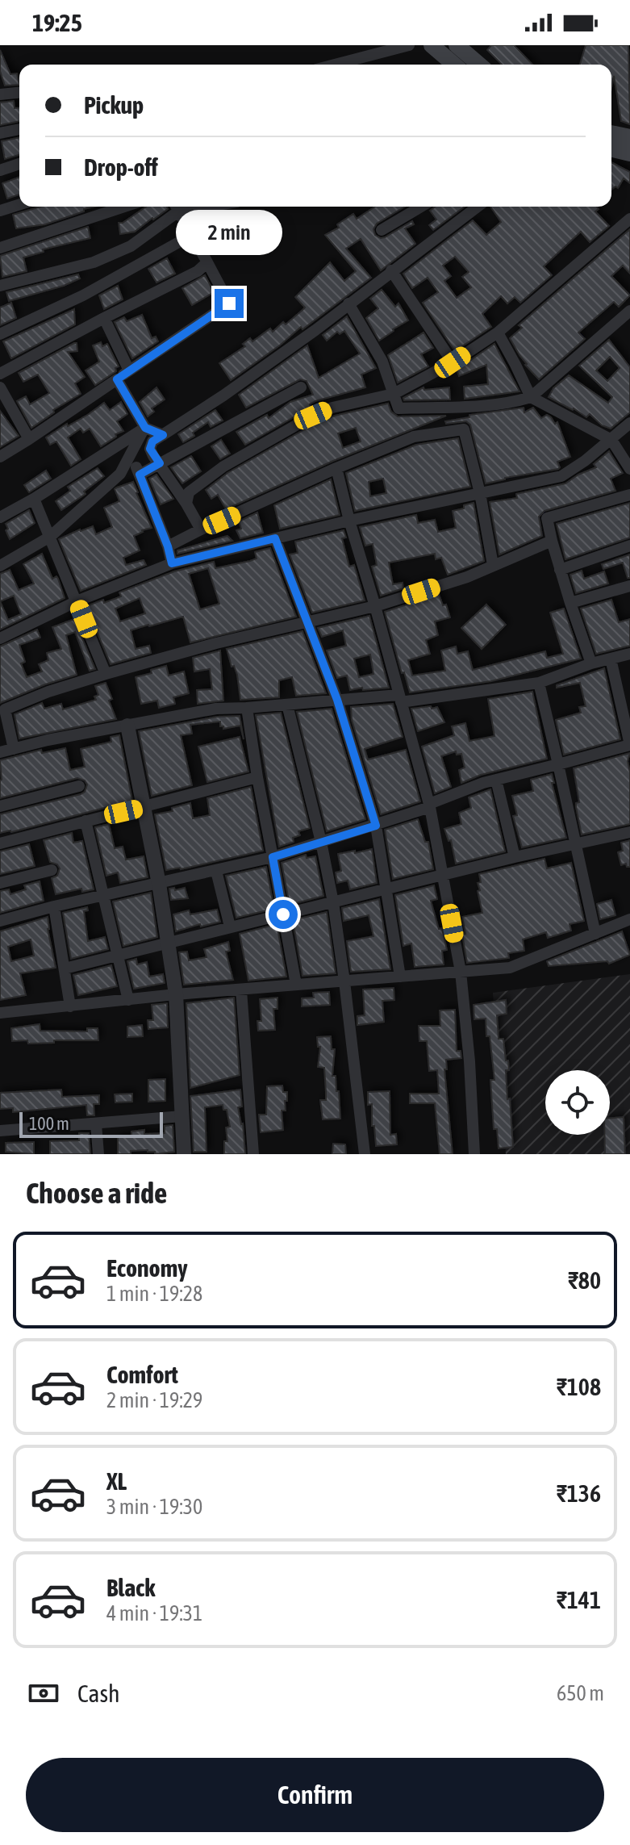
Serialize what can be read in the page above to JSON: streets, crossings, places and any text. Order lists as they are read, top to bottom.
{
  "scale_bar": "100 m",
  "page": {
    "status": "19:25",
    "banner": ["Pickup", "Drop-off"],
    "bubble": "2 min",
    "scale": "100 m",
    "heading": "Choose a ride",
    "list": [
      {
        "name": "Economy",
        "note": "1 min · 19:28",
        "value": "₹80"
      },
      {
        "name": "Comfort",
        "note": "2 min · 19:29",
        "value": "₹108"
      },
      {
        "name": "XL",
        "note": "3 min · 19:30",
        "value": "₹136"
      },
      {
        "name": "Black",
        "note": "4 min · 19:31",
        "value": "₹141"
      }
    ],
    "pay": ["Cash", "650 m"],
    "buttons": "Confirm"
  }
}
